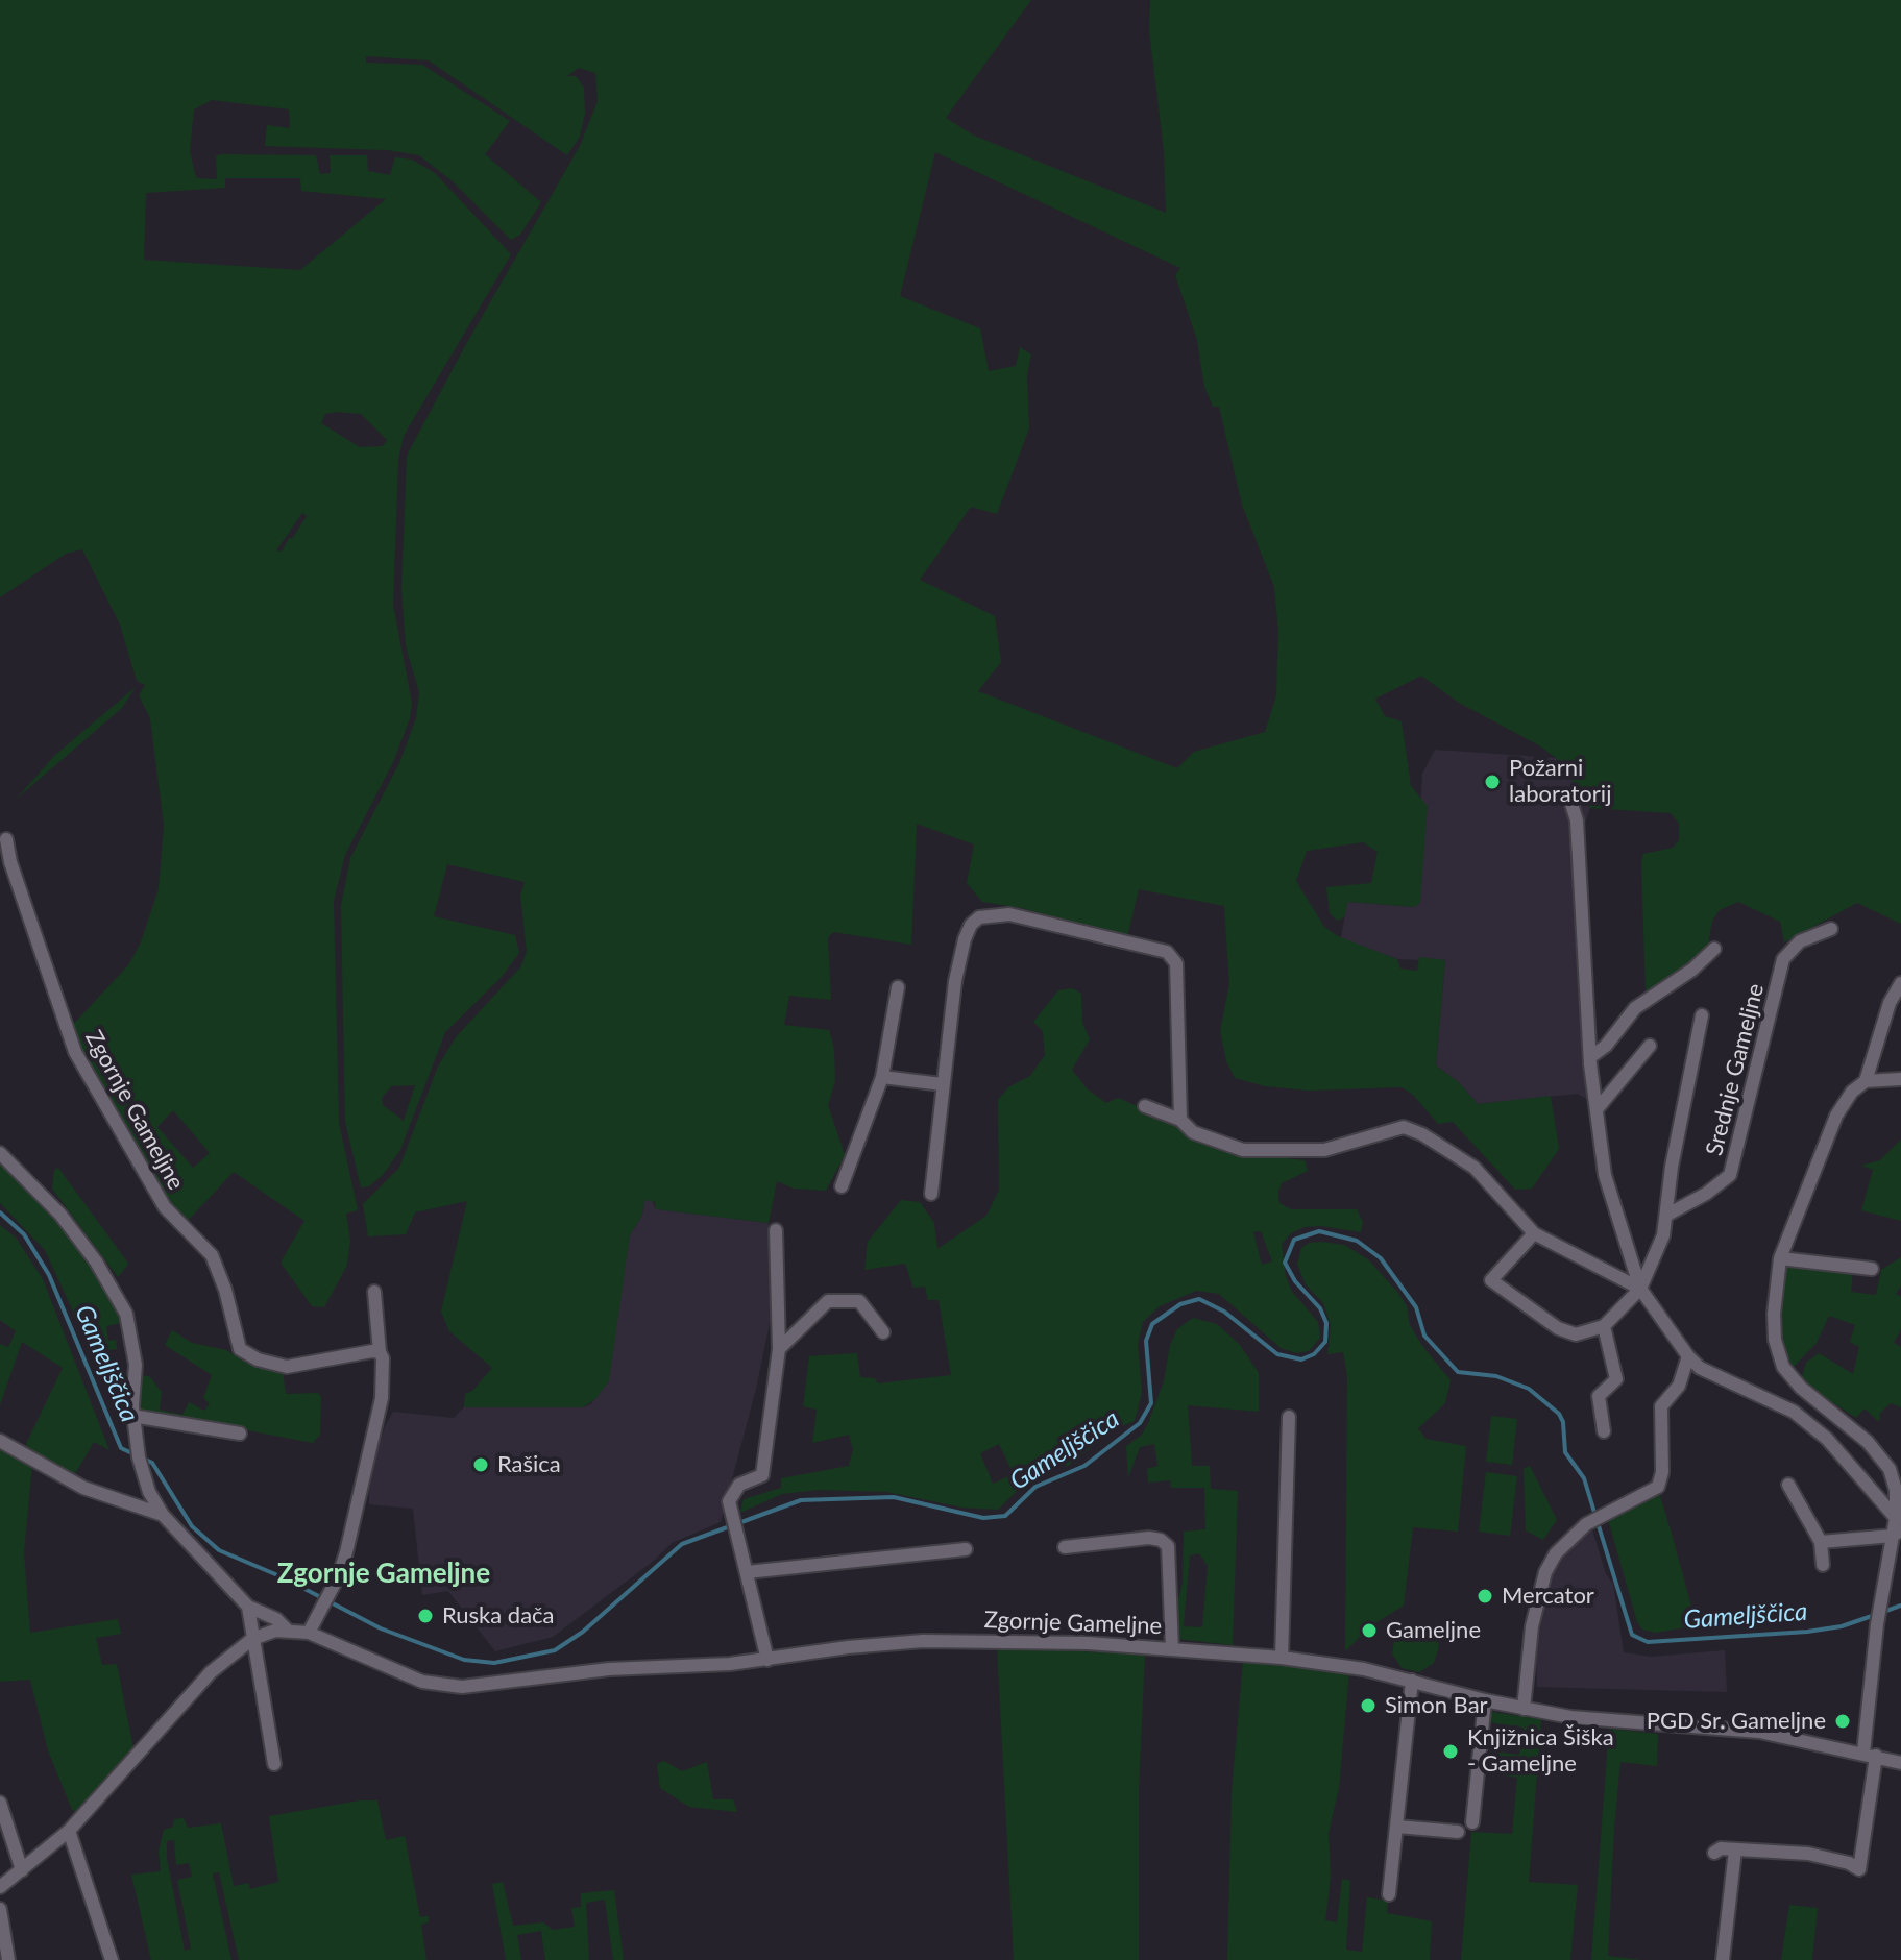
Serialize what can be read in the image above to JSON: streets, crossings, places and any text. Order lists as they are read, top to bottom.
{
  "streets": {
    "street": ["Srednje Gameljne", "Zgornje Gameljne"]
  },
  "districts": ["Zgornje Gameljne"],
  "water": ["Gameljščica"],
  "places": [
    "Požarni laboratorij",
    "Rašica",
    "Mercator",
    "Ruska dača",
    "Gameljne",
    "Simon Bar",
    "PGD Sr. Gameljne",
    "Knjižnica Šiška - Gameljne"
  ]
}
